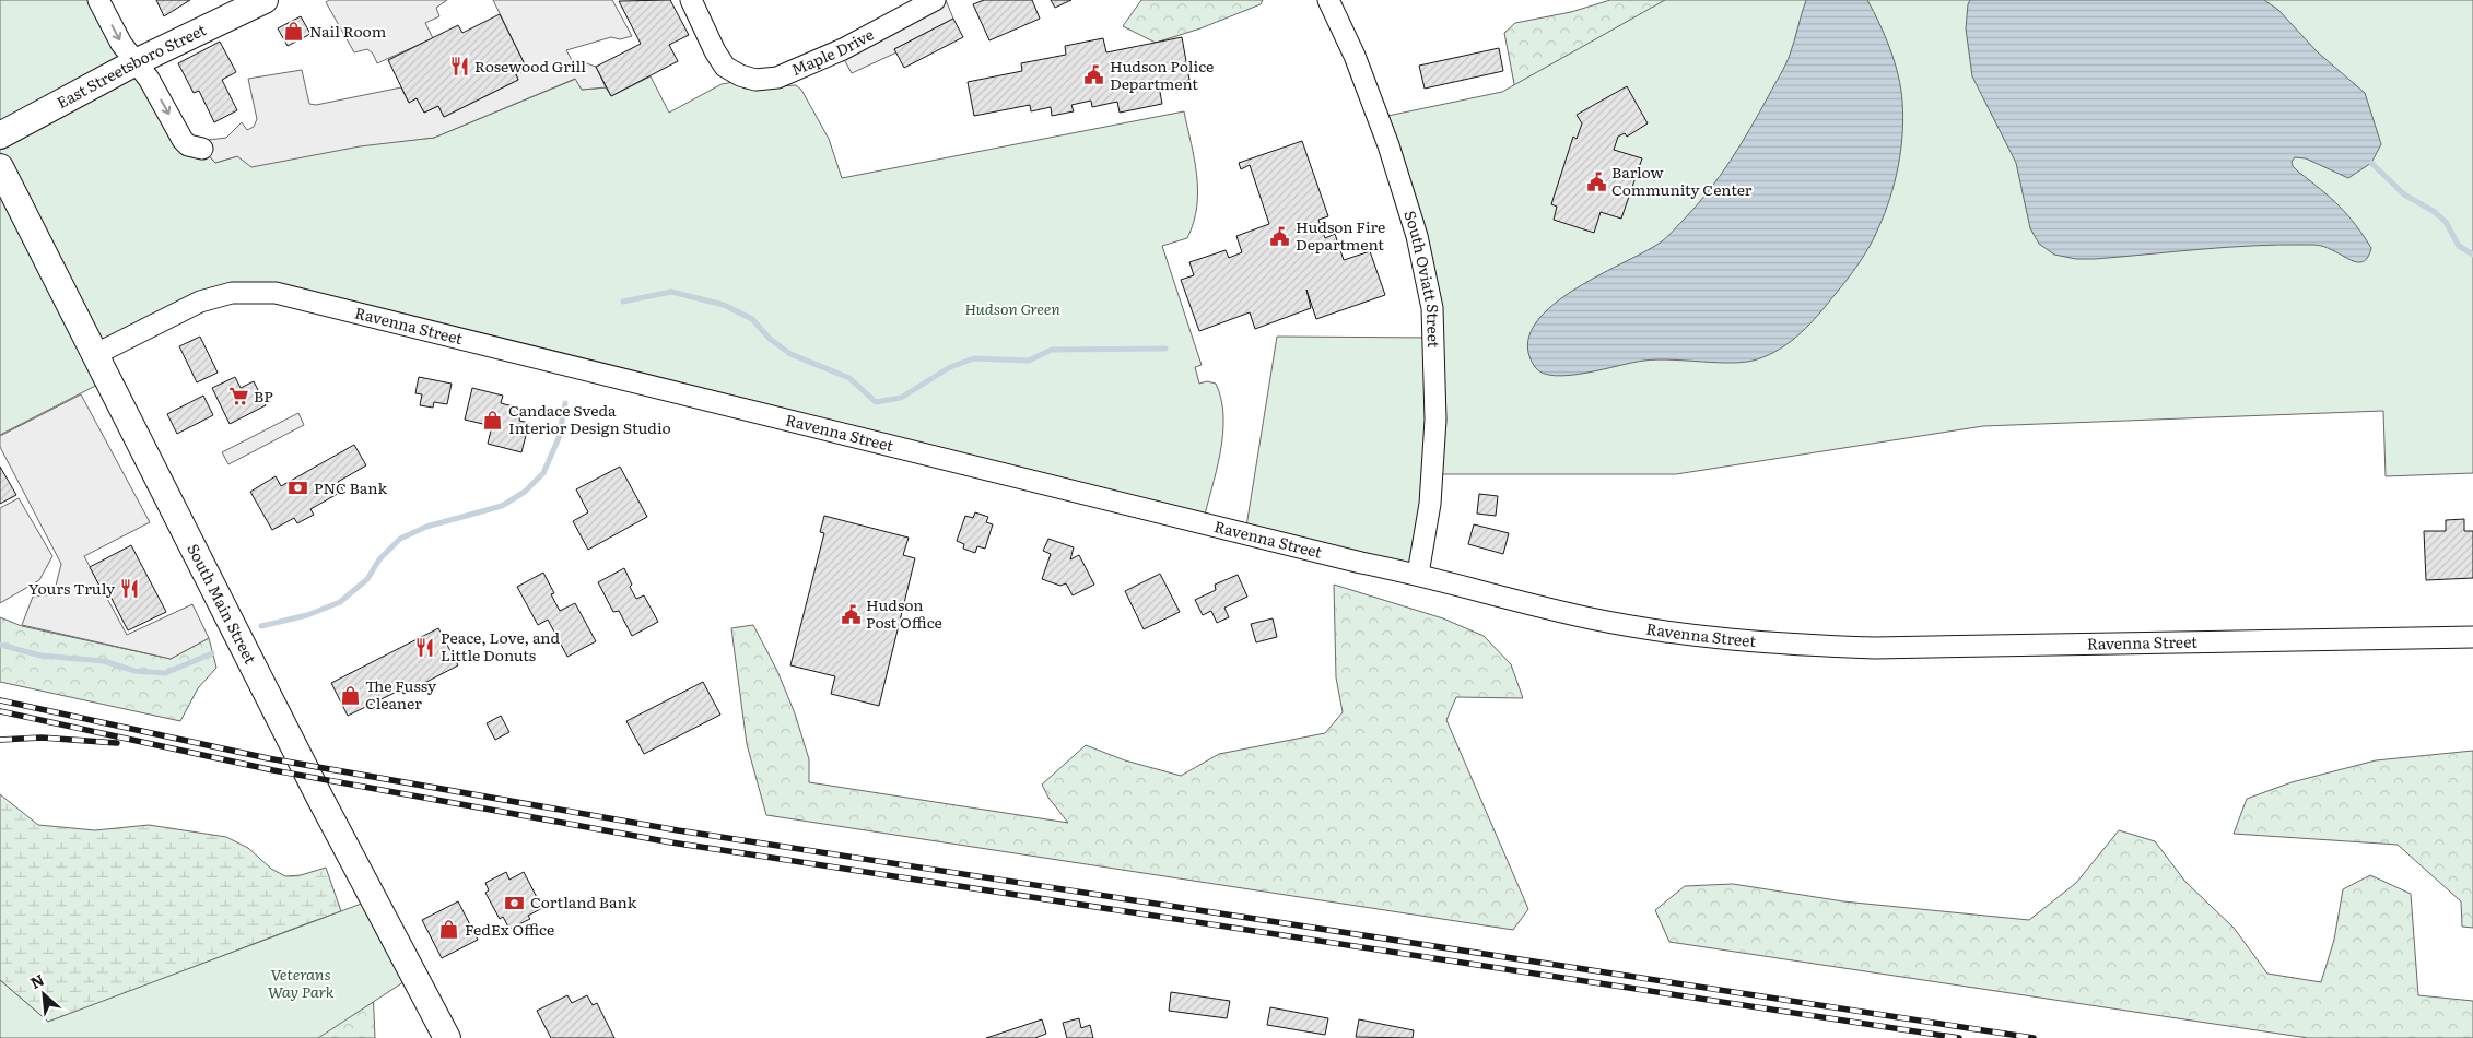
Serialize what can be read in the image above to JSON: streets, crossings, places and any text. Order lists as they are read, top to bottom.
{
  "streets": {
    "main road": ["East Streetsboro Street", "South Main Street"],
    "street": ["Maple Drive", "South Oviatt Street", "Ravenna Street"]
  },
  "crossings": [
    ["South Oviatt Street", "Ravenna Street"],
    ["Ravenna Street", "South Main Street"]
  ],
  "parks": ["Hudson Green", "Veterans Way Park"],
  "places": {
    "shop": [
      "Nail Room",
      "Candace Sveda Interior Design Studio",
      "The Fussy Cleaner",
      "FedEx Office"
    ],
    "restaurant": ["Rosewood Grill", "Yours Truly", "Peace, Love, and Little Donuts"],
    "public building": [
      "Hudson Police Department",
      "Barlow Community Center",
      "Hudson Fire Department",
      "Hudson Post Office"
    ],
    "supermarket": ["BP"],
    "bank": ["PNC Bank", "Cortland Bank"]
  },
  "north": "top left"
}
